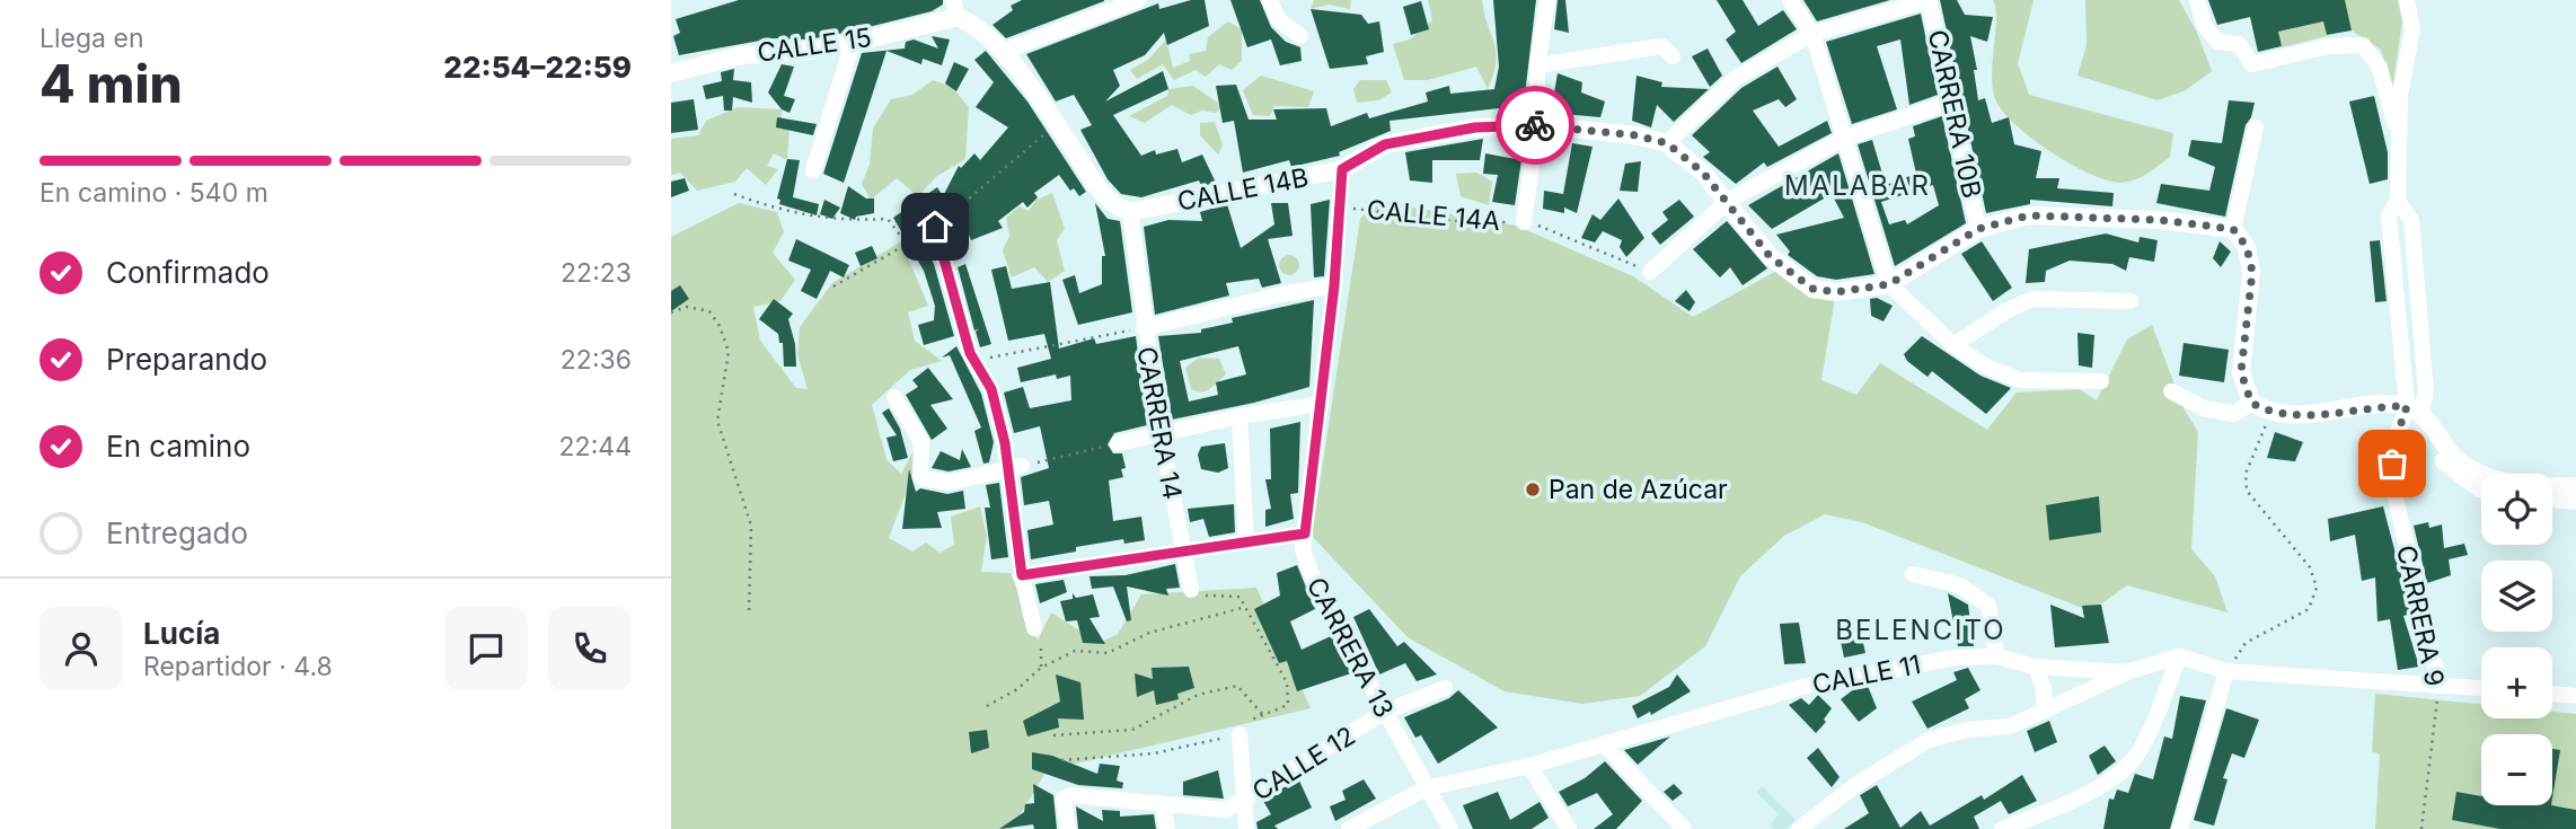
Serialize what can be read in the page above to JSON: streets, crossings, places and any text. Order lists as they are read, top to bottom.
{
  "streets": {
    "street": [
      "CALLE 15",
      "CARRERA 10B",
      "CALLE 14B",
      "CARRERA 14",
      "CARRERA 9",
      "CARRERA 13",
      "CALLE 11",
      "CALLE 12"
    ],
    "path": ["CALLE 14A"]
  },
  "crossings": [
    ["CALLE 14B", "CARRERA 14"],
    ["CALLE 14B", "CARRERA 13"],
    ["CALLE 14A", "CARRERA 13"],
    ["CARRERA 13", "CALLE 11"],
    ["CARRERA 13", "CALLE 12"]
  ],
  "districts": ["MALABAR", "BELENCITO"],
  "places": ["Pan de Azúcar"],
  "page": {
    "heading": ["4 min", "Llega en", "22:54–22:59"],
    "panel": ["Lucía", "Repartidor · 4.8"],
    "bar": "En camino · 540 m",
    "list": [
      ["Confirmado", "22:23"],
      ["Preparando", "22:36"],
      ["En camino", "22:44"],
      "Entregado"
    ],
    "map_buttons": ["+", "−"]
  }
}
